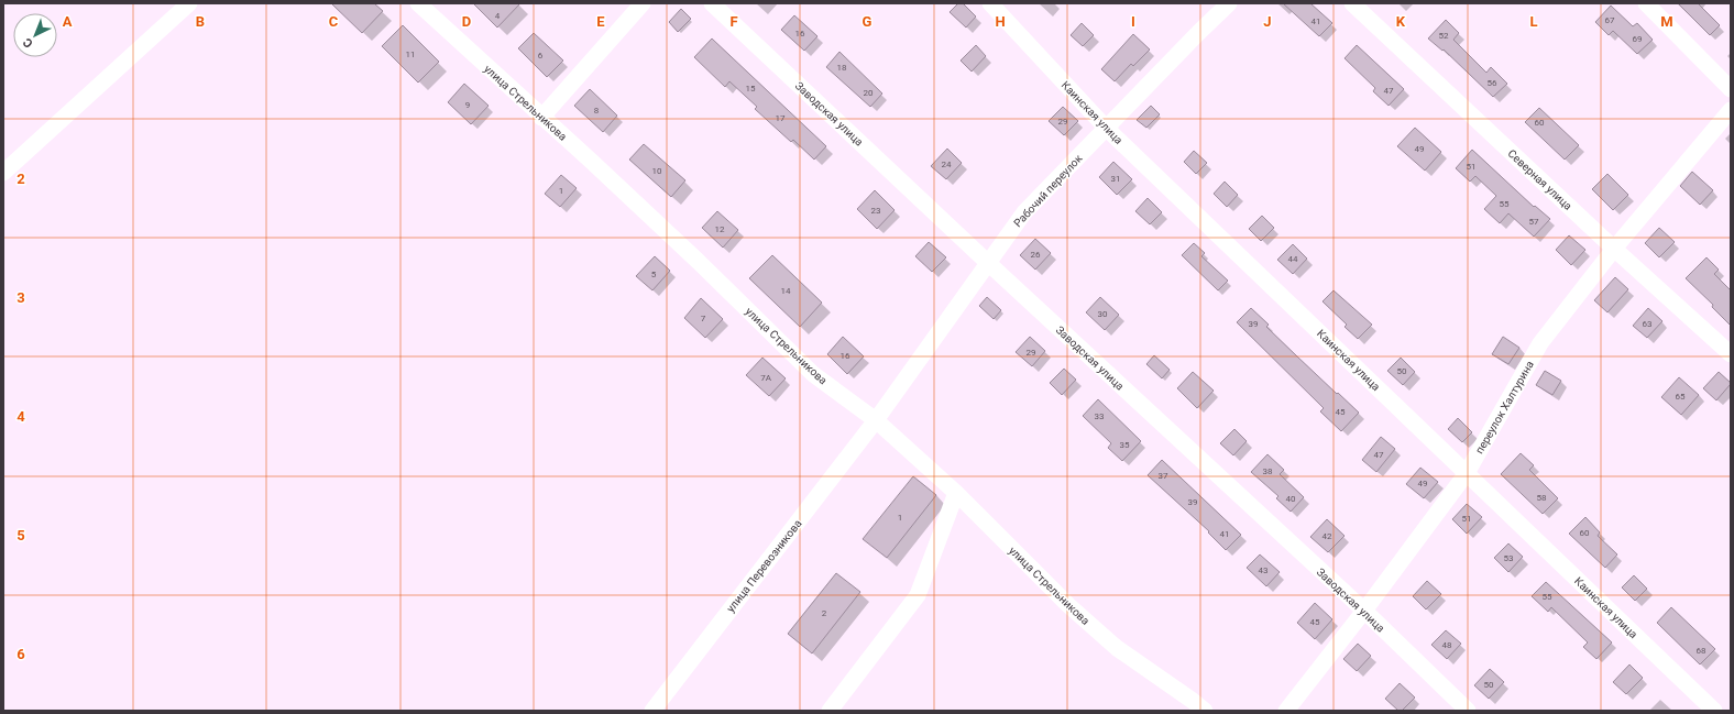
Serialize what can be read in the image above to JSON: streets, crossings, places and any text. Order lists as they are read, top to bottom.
{
  "streets": {
    "street": [
      "улица Стрельникова",
      "Каинская улица",
      "Заводская улица",
      "Северная улица",
      "Рабочий переулок",
      "переулок Халтурина",
      "улица Перевозникова"
    ]
  },
  "crossings": [
    ["улица Стрельникова", "Рабочий переулок"],
    ["улица Стрельникова", "улица Перевозникова"],
    ["Каинская улица", "Рабочий переулок"],
    ["Каинская улица", "переулок Халтурина"],
    ["Заводская улица", "Рабочий переулок"],
    ["Заводская улица", "переулок Халтурина"],
    ["Северная улица", "переулок Халтурина"],
    ["Рабочий переулок", "улица Перевозникова"]
  ],
  "house_numbers": [
    "4",
    "67",
    "41",
    "16",
    "52",
    "69",
    "11",
    "6",
    "18",
    "56",
    "15",
    "47",
    "20",
    "9",
    "8",
    "17",
    "29",
    "60",
    "49",
    "24",
    "51",
    "10",
    "31",
    "1",
    "55",
    "23",
    "57",
    "12",
    "26",
    "44",
    "5",
    "14",
    "30",
    "7",
    "39",
    "63",
    "29",
    "16",
    "50",
    "7А",
    "65",
    "45",
    "33",
    "35",
    "47",
    "38",
    "37",
    "49",
    "58",
    "40",
    "39",
    "1",
    "51",
    "60",
    "41",
    "42",
    "53",
    "43",
    "55",
    "2",
    "45",
    "48",
    "68",
    "50"
  ],
  "north": "bottom left",
  "grid": {
    "columns": [
      "A",
      "B",
      "C",
      "D",
      "E",
      "F",
      "G",
      "H",
      "I",
      "J",
      "K",
      "L",
      "M"
    ],
    "rows": [
      "2",
      "3",
      "4",
      "5",
      "6"
    ]
  }
}
